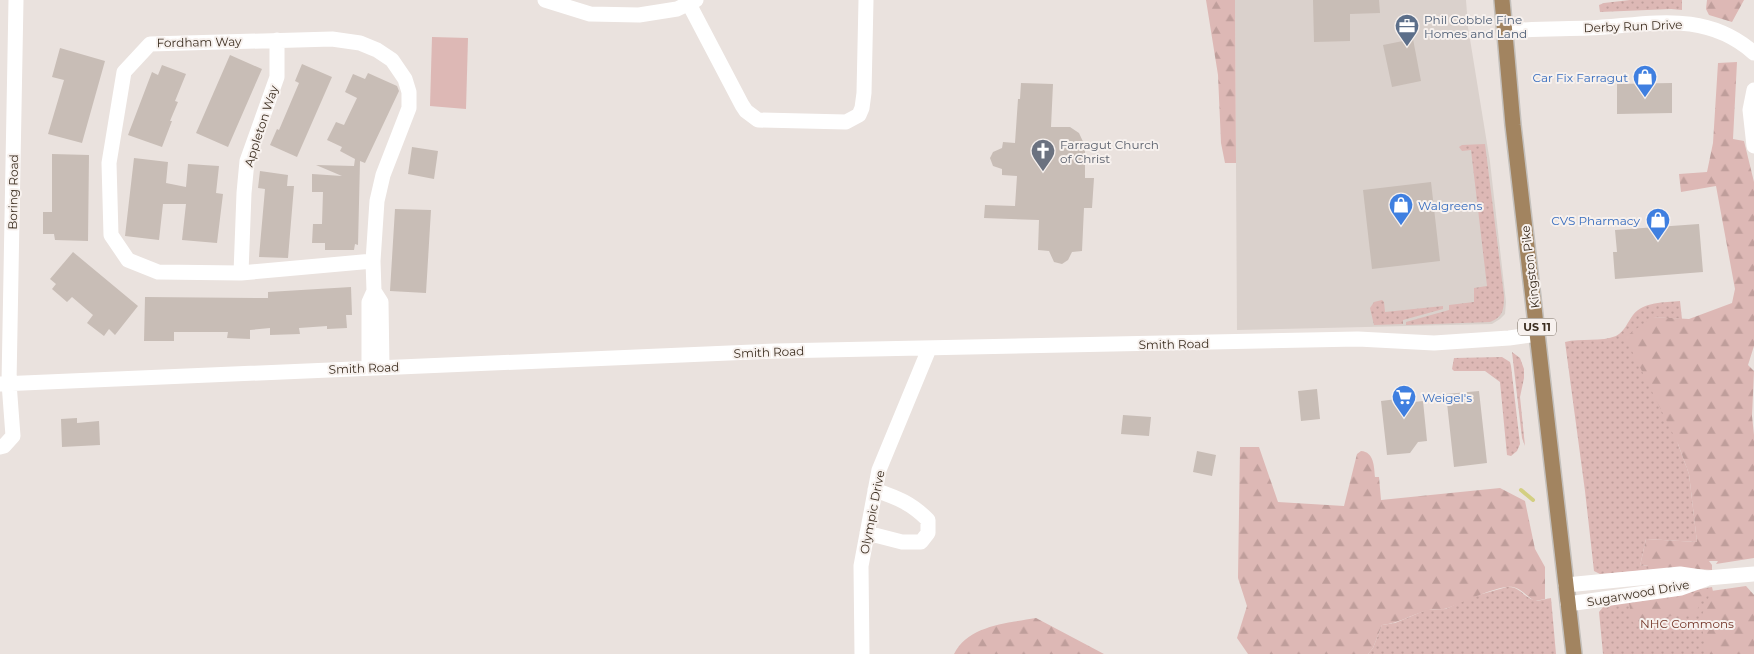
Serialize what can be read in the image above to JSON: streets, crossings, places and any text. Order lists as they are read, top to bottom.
{
  "streets": {
    "main road": ["Kingston Pike", "US 11"],
    "street": [
      "Derby Run Drive",
      "Fordham Way",
      "Appleton Way",
      "Boring Road",
      "Smith Road",
      "Olympic Drive",
      "Sugarwood Drive"
    ]
  },
  "crossings": [
    ["Derby Run Drive", "Kingston Pike"],
    ["Fordham Way", "Appleton Way"],
    ["Fordham Way", "Smith Road"],
    ["Boring Road", "Smith Road"],
    ["Kingston Pike", "Smith Road"],
    ["Kingston Pike", "Sugarwood Drive"],
    ["Smith Road", "Olympic Drive"]
  ],
  "parks": ["NHC Commons"],
  "places": {
    "office": ["Phil Cobble Fine Homes and Land"],
    "shop": ["Car Fix Farragut", "Walgreens", "CVS Pharmacy"],
    "church": ["Farragut Church of Christ"],
    "supermarket": ["Weigel's"]
  }
}
